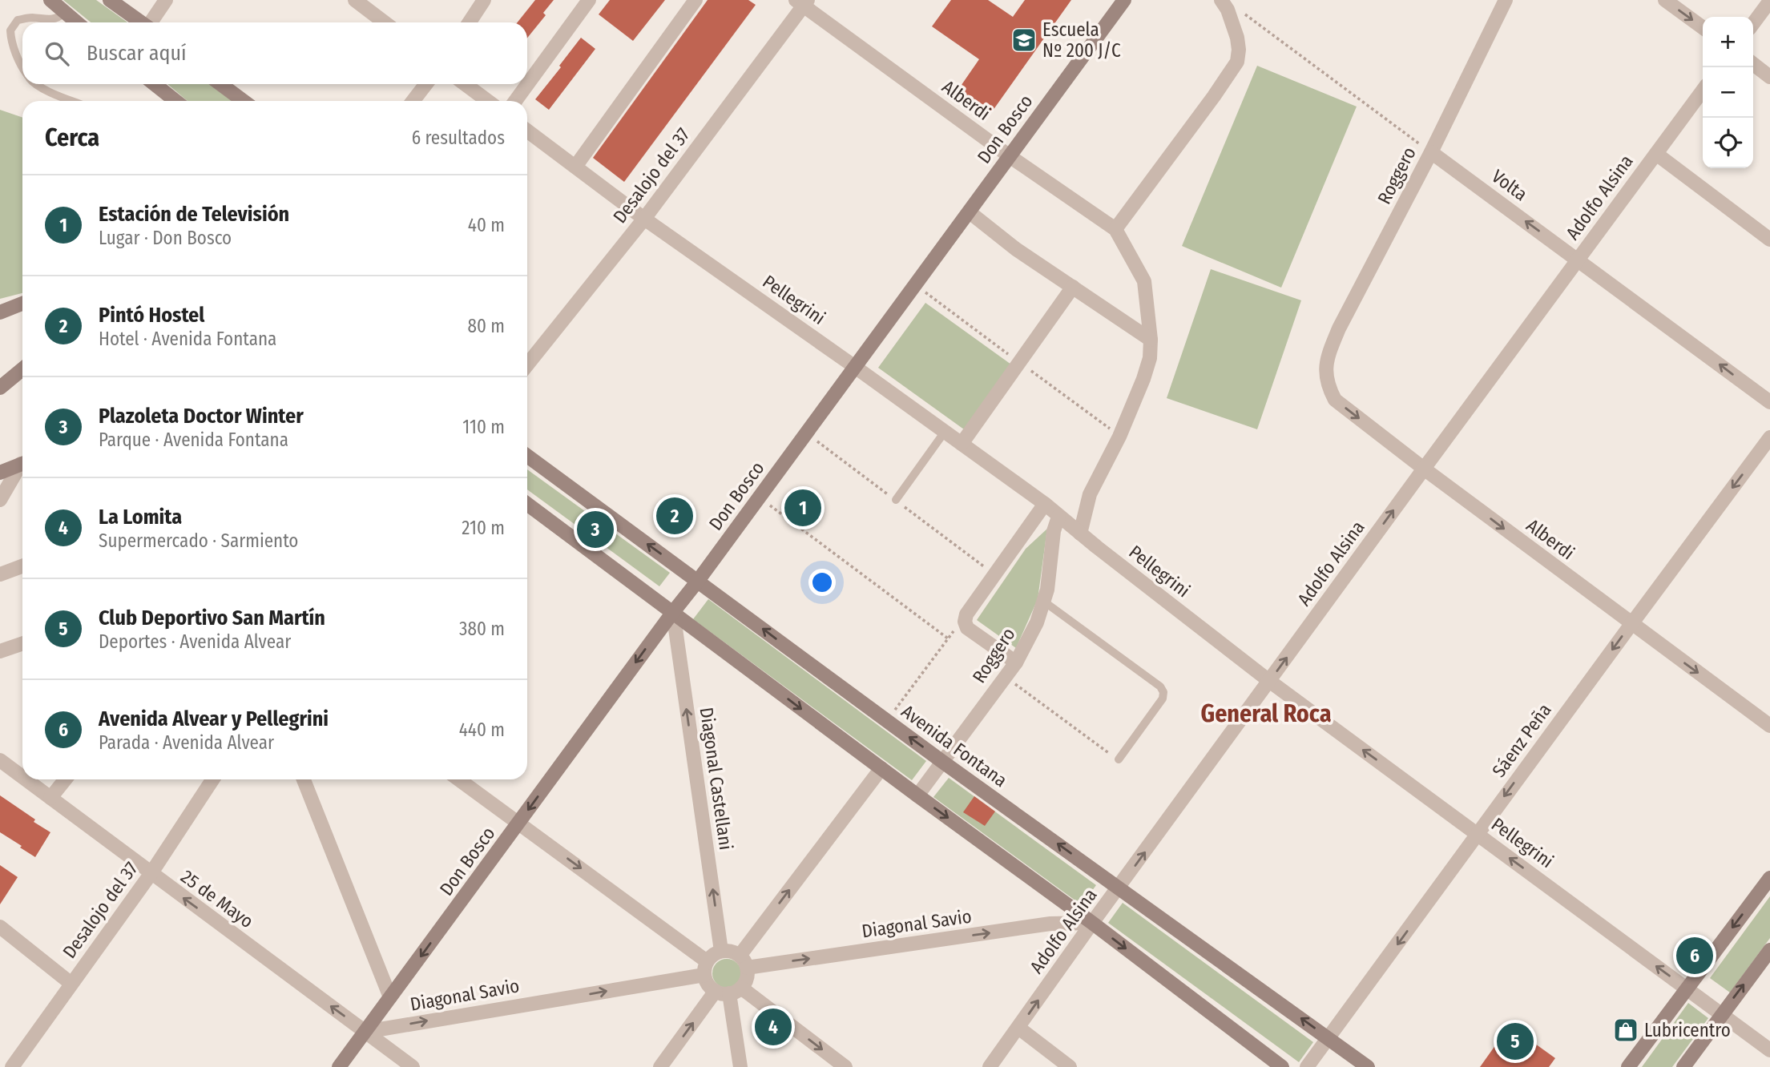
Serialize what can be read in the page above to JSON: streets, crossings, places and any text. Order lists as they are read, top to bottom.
{
  "streets": {
    "street": [
      "Alberdi",
      "Don Bosco",
      "Desalojo del 37",
      "Roggero",
      "Volta",
      "Adolfo Alsina",
      "Pellegrini",
      "Sáenz Peña",
      "Avenida Fontana",
      "Diagonal Castellani",
      "25 de Mayo",
      "Diagonal Savio"
    ]
  },
  "crossings": [
    ["Alberdi", "Don Bosco"],
    ["Alberdi", "Desalojo del 37"],
    ["Alberdi", "Roggero"],
    ["Alberdi", "Adolfo Alsina"],
    ["Alberdi", "Sáenz Peña"],
    ["Don Bosco", "Pellegrini"],
    ["Don Bosco", "Avenida Fontana"],
    ["Don Bosco", "Diagonal Castellani"],
    ["Don Bosco", "25 de Mayo"],
    ["Don Bosco", "Diagonal Savio"],
    ["Desalojo del 37", "Pellegrini"],
    ["Desalojo del 37", "25 de Mayo"],
    ["Roggero", "Volta"],
    ["Roggero", "Pellegrini"],
    ["Roggero", "Avenida Fontana"],
    ["Volta", "Adolfo Alsina"],
    ["Adolfo Alsina", "Pellegrini"],
    ["Adolfo Alsina", "Avenida Fontana"],
    ["Adolfo Alsina", "Diagonal Savio"],
    ["Pellegrini", "Sáenz Peña"],
    ["Sáenz Peña", "Avenida Fontana"],
    ["Diagonal Castellani", "Diagonal Savio"],
    ["25 de Mayo", "Diagonal Savio"]
  ],
  "one_way": [
    "Alberdi",
    "Don Bosco",
    "Volta",
    "Adolfo Alsina",
    "Sáenz Peña",
    "Diagonal Castellani",
    "25 de Mayo",
    "Diagonal Savio"
  ],
  "districts": ["General Roca"],
  "places": {
    "school or university": ["Escuela Nº 200 J/C"],
    "shop": ["Lubricentro"]
  },
  "page": {
    "map_buttons": ["+", "−"],
    "search": "Buscar aquí",
    "heading": ["Cerca", "6 resultados"],
    "list": [
      {
        "mark": "1",
        "name": "Estación de Televisión",
        "note": "Lugar · Don Bosco",
        "value": "40 m"
      },
      {
        "mark": "2",
        "name": "Pintó Hostel",
        "note": "Hotel · Avenida Fontana",
        "value": "80 m"
      },
      {
        "mark": "3",
        "name": "Plazoleta Doctor Winter",
        "note": "Parque · Avenida Fontana",
        "value": "110 m"
      },
      {
        "mark": "4",
        "name": "La Lomita",
        "note": "Supermercado · Sarmiento",
        "value": "210 m"
      },
      {
        "mark": "5",
        "name": "Club Deportivo San Martín",
        "note": "Deportes · Avenida Alvear",
        "value": "380 m"
      },
      {
        "mark": "6",
        "name": "Avenida Alvear y Pellegrini",
        "note": "Parada · Avenida Alvear",
        "value": "440 m"
      }
    ],
    "pins": [
      "1",
      "2",
      "3",
      "6",
      "4",
      "5"
    ]
  }
}
